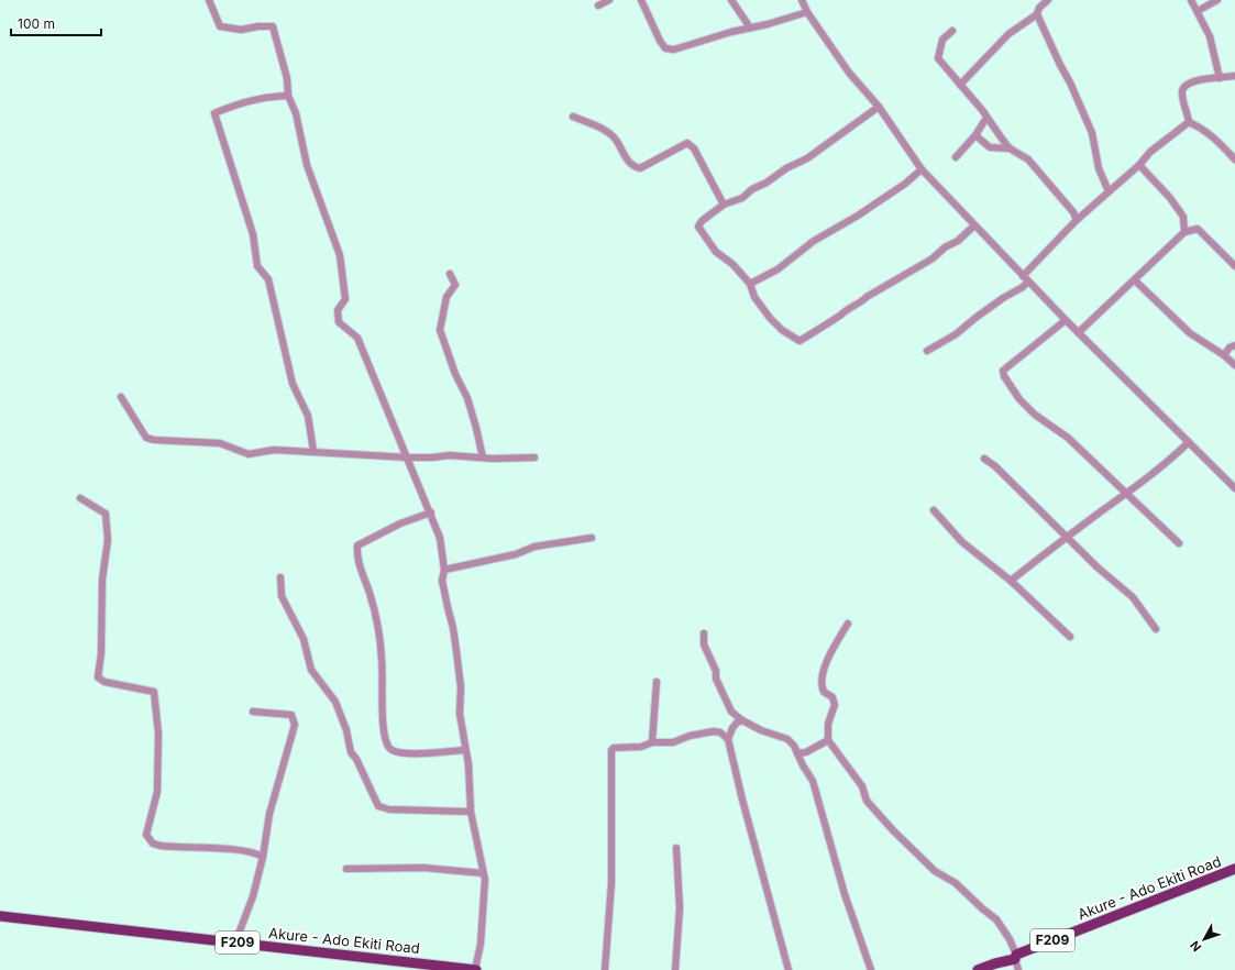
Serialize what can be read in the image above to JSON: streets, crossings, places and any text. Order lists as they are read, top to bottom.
{
  "streets": {
    "main road": ["Akure - Ado Ekiti Road", "F209"]
  },
  "scale_bar": "100 m",
  "north": "bottom left"
}
